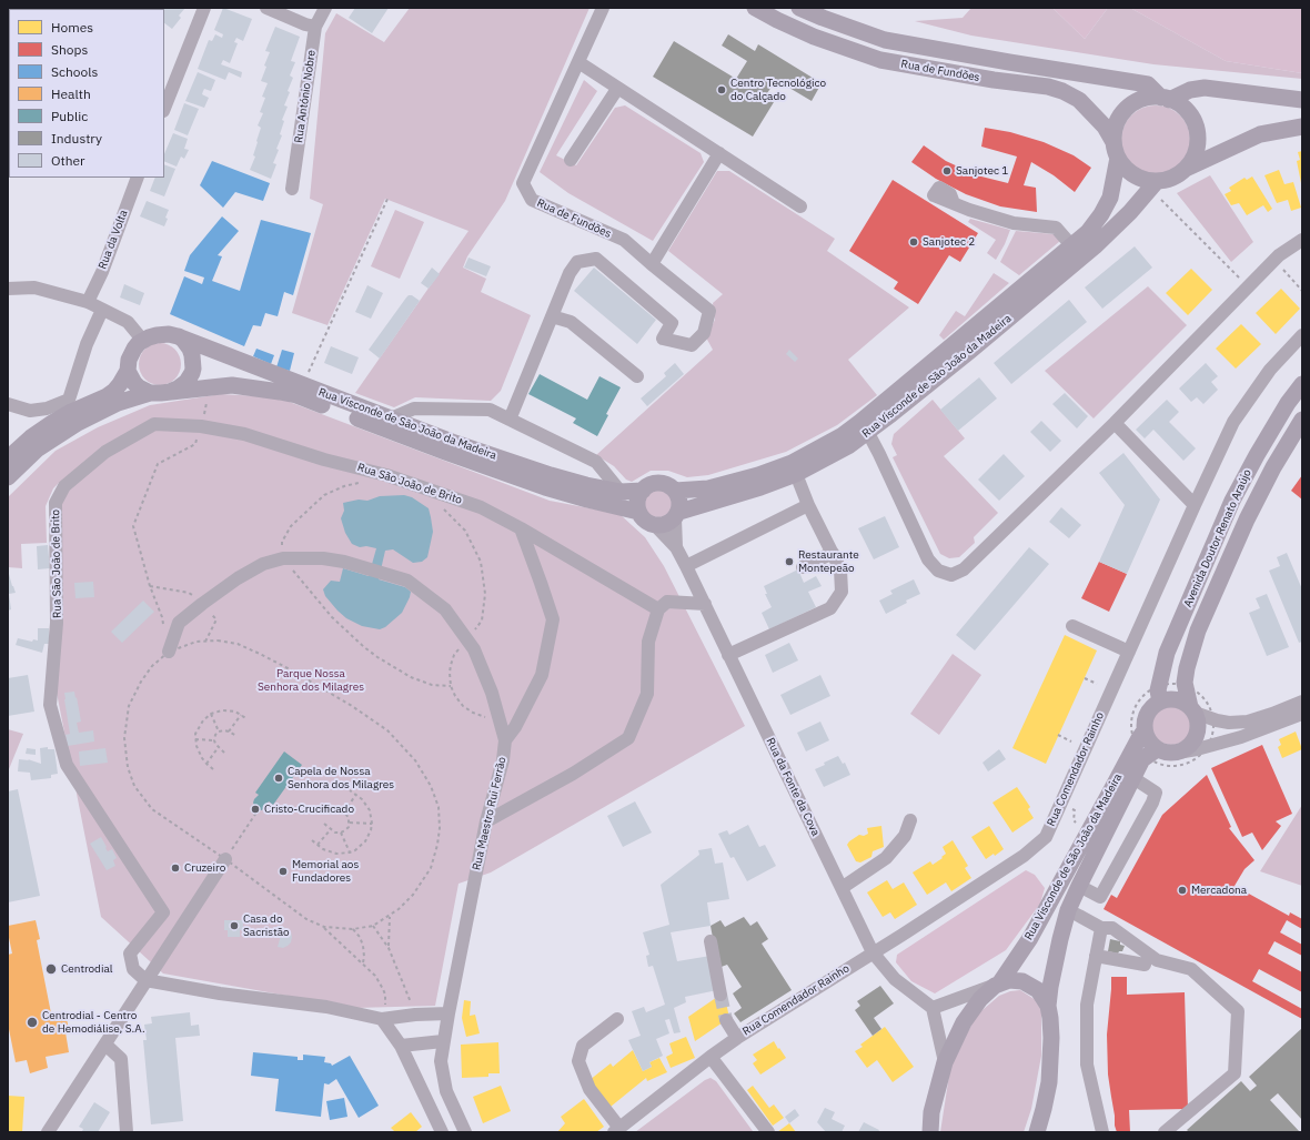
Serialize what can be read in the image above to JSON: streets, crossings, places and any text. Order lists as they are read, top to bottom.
{
  "streets": {
    "main road": ["Rua de Fundões", "Rua Visconde de São João da Madeira", "Avenida Doutor Renato Araújo"],
    "street": [
      "Rua António Nobre",
      "Rua da Volta",
      "Rua São João de Brito",
      "Rua Comendador Rainho",
      "Rua da Fonte da Cova",
      "Rua Maestro Rui Ferrão"
    ]
  },
  "crossings": [
    ["Rua de Fundões", "Rua Visconde de São João da Madeira"],
    ["Rua Visconde de São João da Madeira", "Avenida Doutor Renato Araújo"],
    ["Rua Visconde de São João da Madeira", "Rua da Fonte da Cova"],
    ["Rua Comendador Rainho", "Rua da Fonte da Cova"]
  ],
  "parks": ["Parque Nossa Senhora dos Milagres"],
  "places": [
    "Centro Tecnológico do Calçado",
    "Sanjotec 1",
    "Sanjotec 2",
    "Restaurante Montepeão",
    "Capela de Nossa Senhora dos Milagres",
    "Cristo-Crucificado",
    "Cruzeiro",
    "Memorial aos Fundadores",
    "Mercadona",
    "Casa do Sacristão",
    "Centrodial",
    "Centrodial - Centro de Hemodiálise, S.A."
  ],
  "legend": [
    "Homes",
    "Shops",
    "Schools",
    "Health",
    "Public",
    "Industry",
    "Other"
  ]
}
